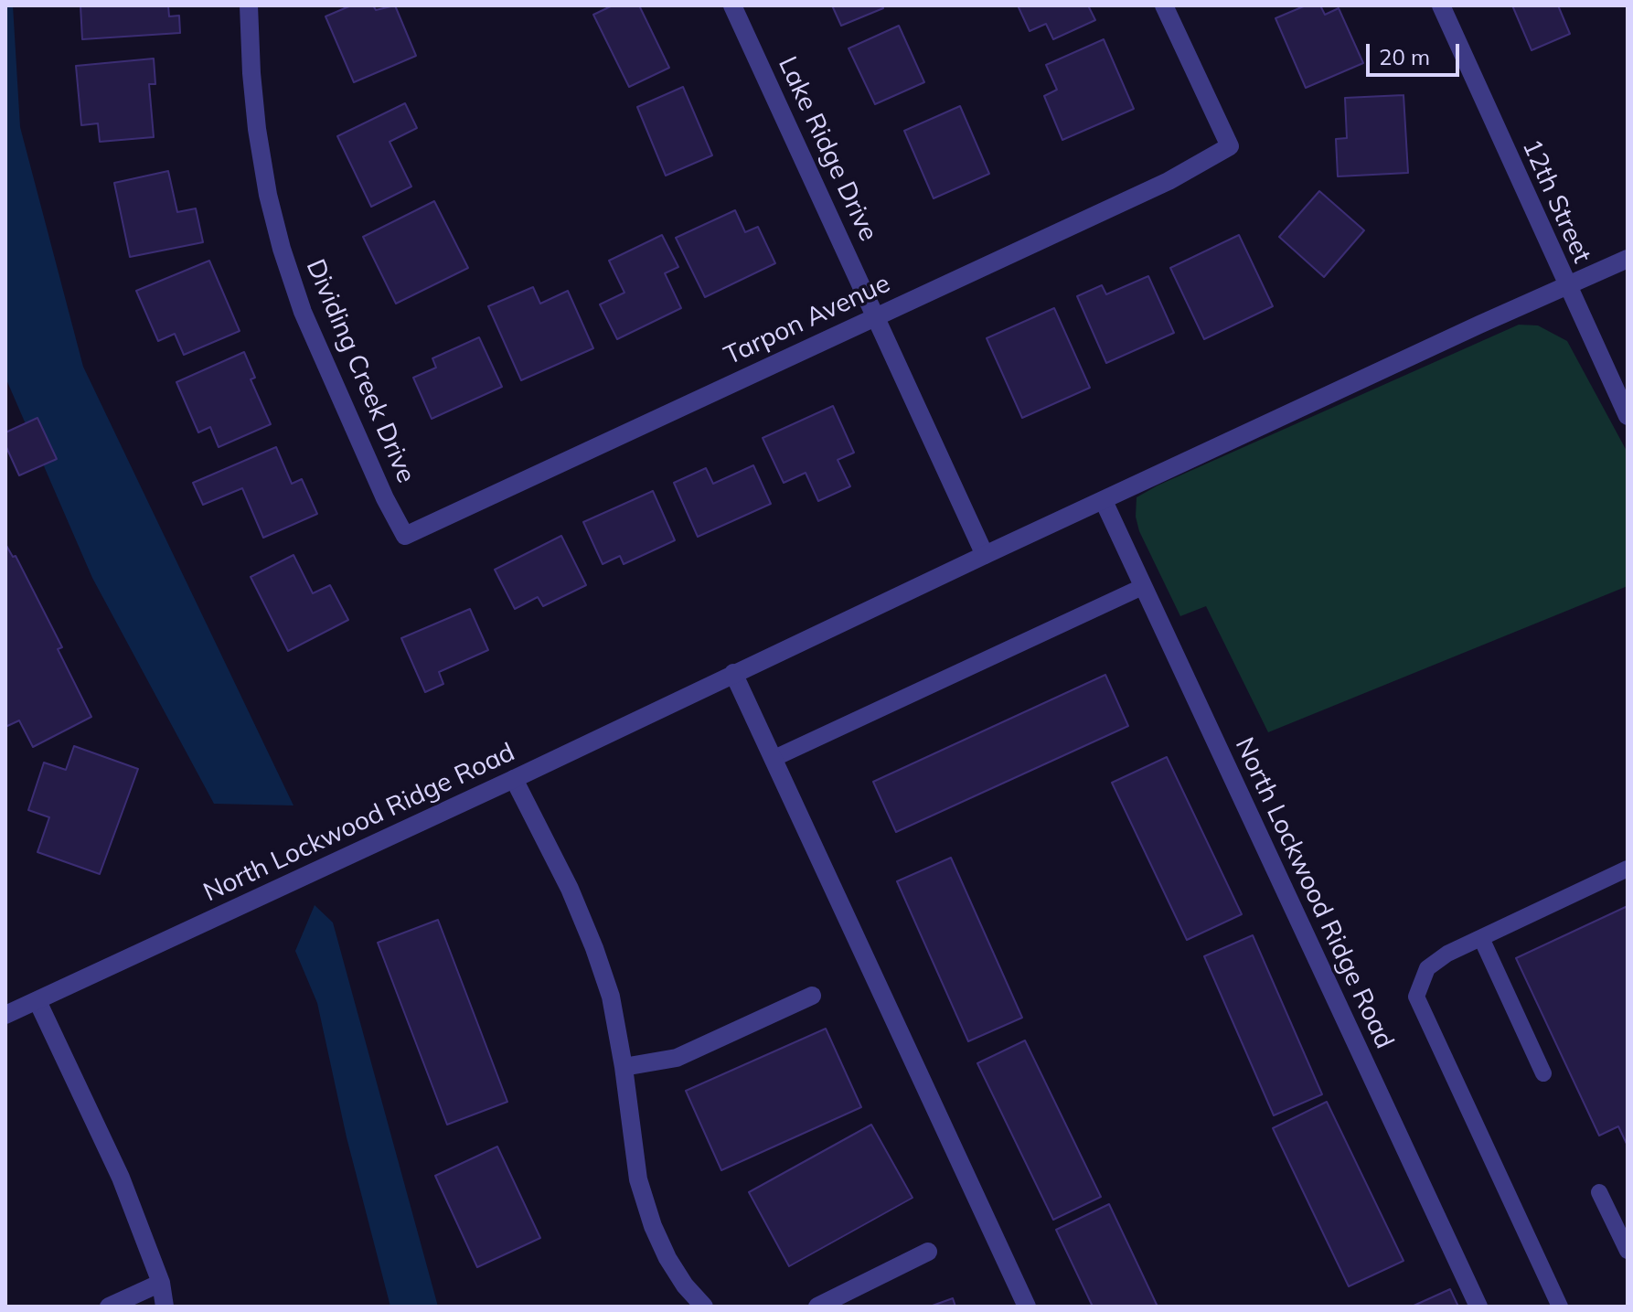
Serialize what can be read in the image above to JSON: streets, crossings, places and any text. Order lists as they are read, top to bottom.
{
  "streets": {
    "street": [
      "Lake Ridge Drive",
      "12th Street",
      "Tarpon Avenue",
      "Dividing Creek Drive",
      "North Lockwood Ridge Road"
    ]
  },
  "crossings": [
    ["Lake Ridge Drive", "Tarpon Avenue"],
    ["Lake Ridge Drive", "North Lockwood Ridge Road"],
    ["12th Street", "North Lockwood Ridge Road"],
    ["Tarpon Avenue", "Dividing Creek Drive"]
  ],
  "scale_bar": "20 m"
}
